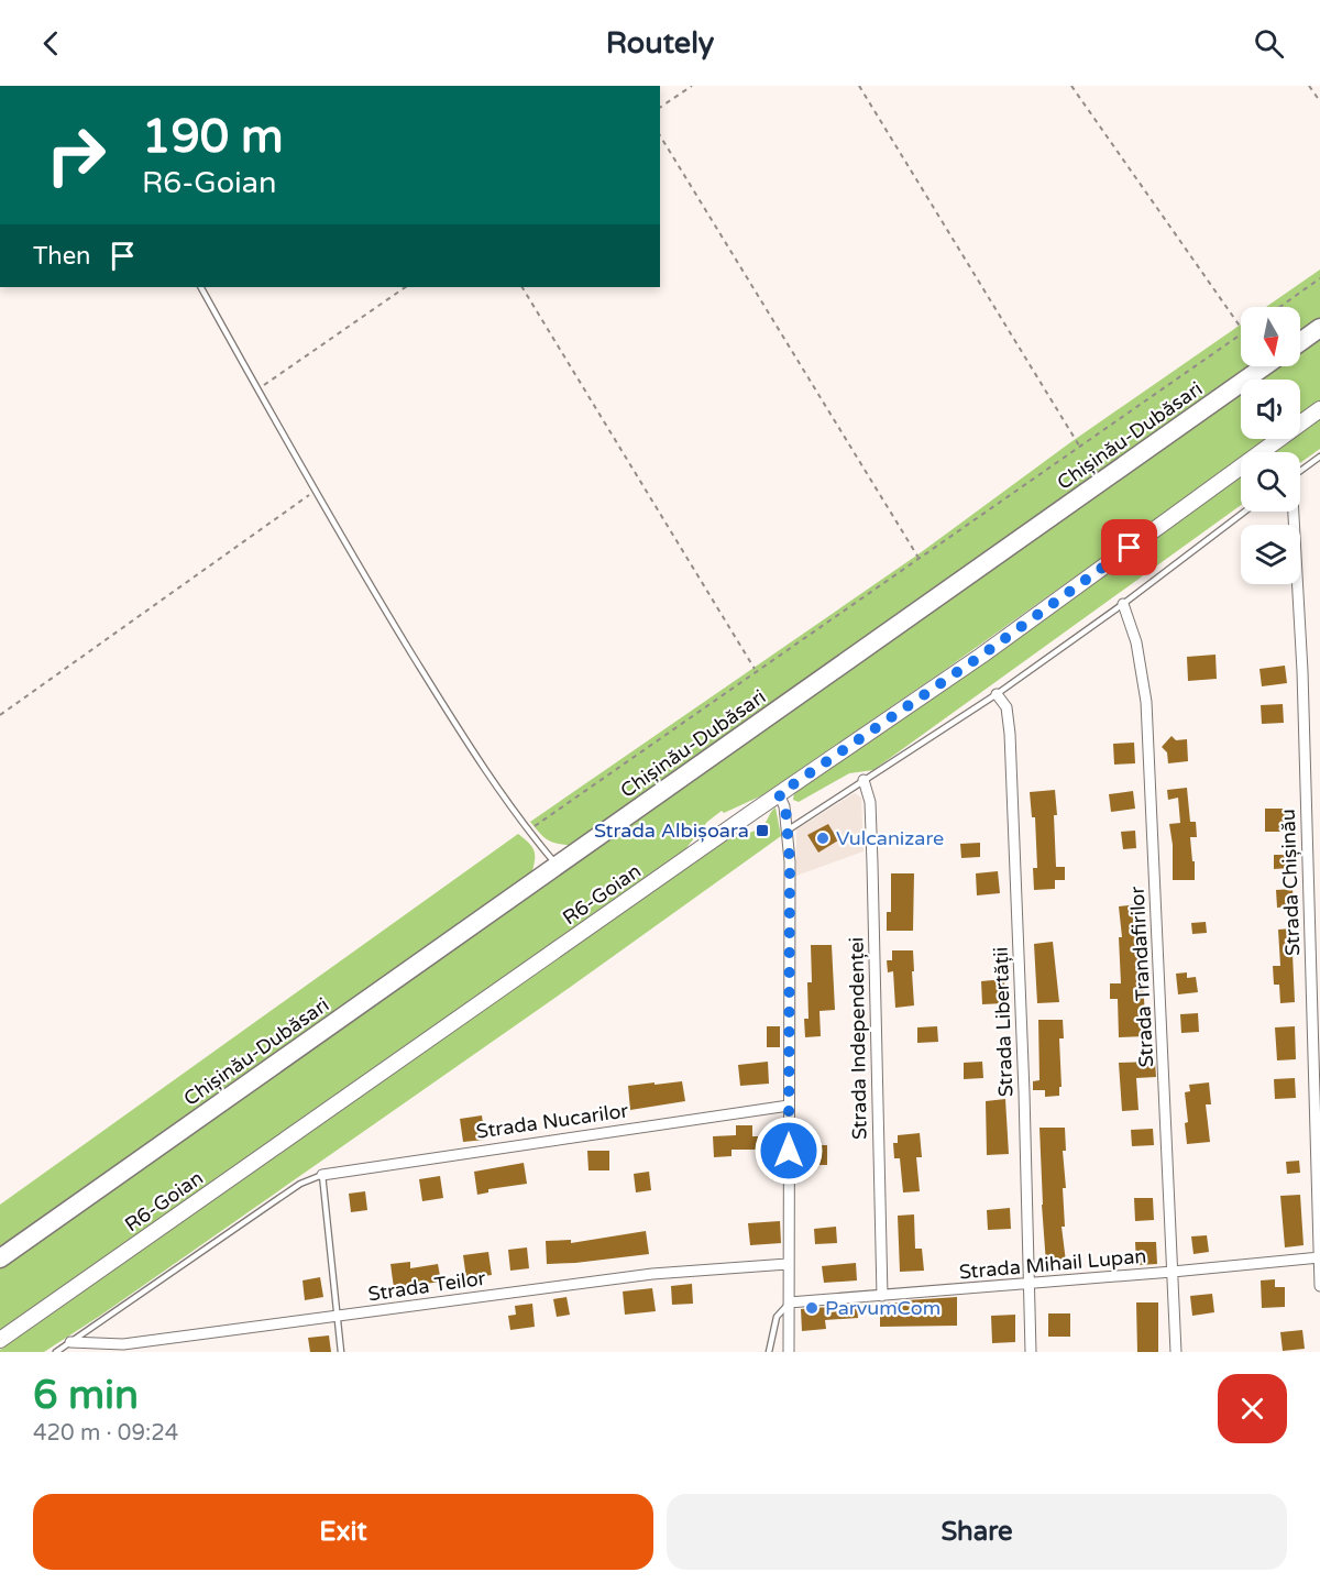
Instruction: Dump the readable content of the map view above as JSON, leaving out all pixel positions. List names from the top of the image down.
{
  "streets": {
    "highway": ["Chișinău-Dubăsari"],
    "main road": ["R6-Goian"],
    "street": [
      "Strada Chișinău",
      "Strada Trandafirilor",
      "Strada Libertății",
      "Strada Independenței",
      "Strada Nucarilor",
      "Strada Mihail Lupan",
      "Strada Teilor"
    ]
  },
  "crossings": [
    ["Strada Chișinău", "Strada Mihail Lupan"],
    ["Strada Trandafirilor", "Strada Mihail Lupan"],
    ["Strada Libertății", "Strada Mihail Lupan"],
    ["Strada Independenței", "Strada Mihail Lupan"]
  ],
  "places": {
    "transit": ["Strada Albișoara"],
    "other": ["Vulcanizare", "ParvumCom"]
  },
  "north": "bottom",
  "page": {
    "header": "Routely",
    "turn": ["190 m", "R6-Goian"],
    "then": "Then",
    "heading": ["6 min", "420 m · 09:24"],
    "buttons": ["Exit", "Share"]
  }
}
